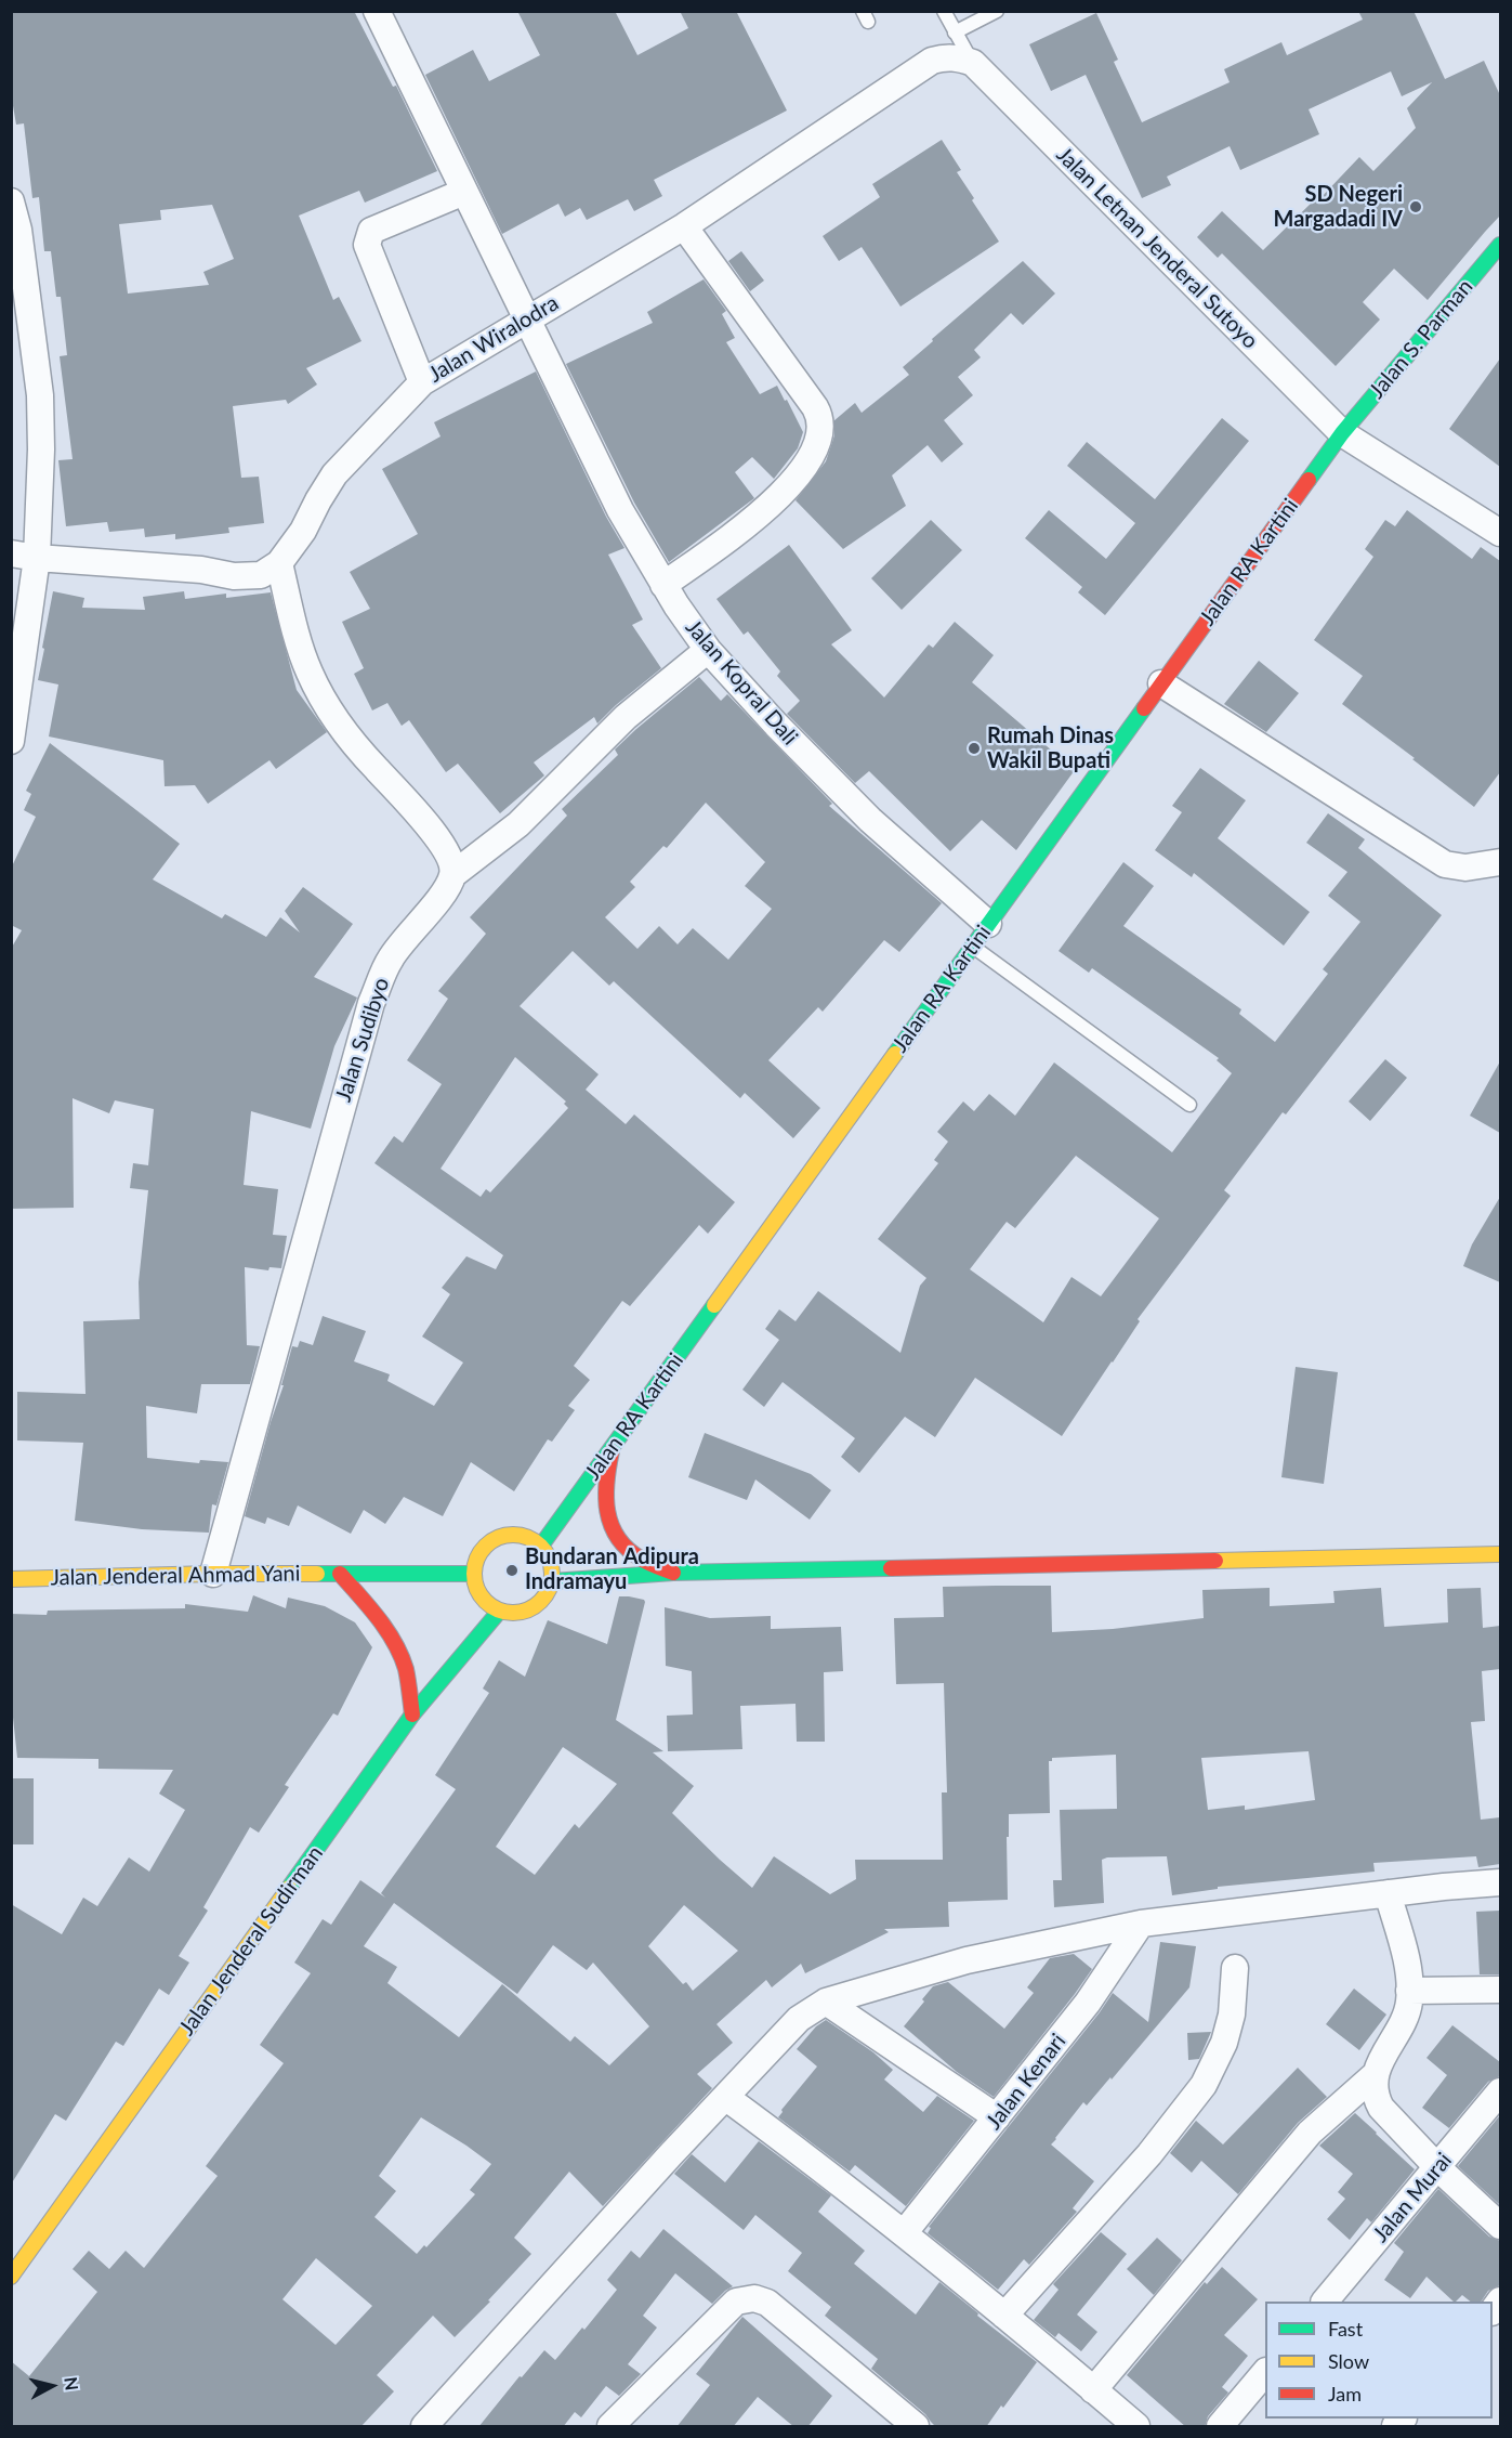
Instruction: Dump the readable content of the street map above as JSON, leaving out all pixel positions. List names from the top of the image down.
{
  "streets": {
    "main road": [
      "Jalan S. Parman",
      "Jalan RA Kartini",
      "Jalan Jenderal Ahmad Yani",
      "Jalan Jenderal Sudirman"
    ],
    "street": [
      "Jalan Letnan Jenderal Sutoyo",
      "Jalan Wiralodra",
      "Jalan Kopral Dali",
      "Jalan Sudibyo",
      "Jalan Kenari",
      "Jalan Murai"
    ]
  },
  "crossings": [
    ["Jalan Letnan Jenderal Sutoyo", "Jalan Wiralodra"],
    ["Jalan Letnan Jenderal Sutoyo", "Jalan S. Parman"],
    ["Jalan Letnan Jenderal Sutoyo", "Jalan RA Kartini"],
    ["Jalan Wiralodra", "Jalan Kopral Dali"],
    ["Jalan S. Parman", "Jalan RA Kartini"],
    ["Jalan RA Kartini", "Jalan Kopral Dali"],
    ["Jalan RA Kartini", "Jalan Jenderal Ahmad Yani"],
    ["Jalan RA Kartini", "Jalan Jenderal Sudirman"],
    ["Jalan Kopral Dali", "Jalan Sudibyo"],
    ["Jalan Sudibyo", "Jalan Jenderal Ahmad Yani"],
    ["Jalan Jenderal Ahmad Yani", "Jalan Jenderal Sudirman"]
  ],
  "places": ["SD Negeri Margadadi IV", "Rumah Dinas Wakil Bupati", "Bundaran Adipura Indramayu"],
  "legend": ["Fast", "Slow", "Jam"],
  "north": "right"
}
